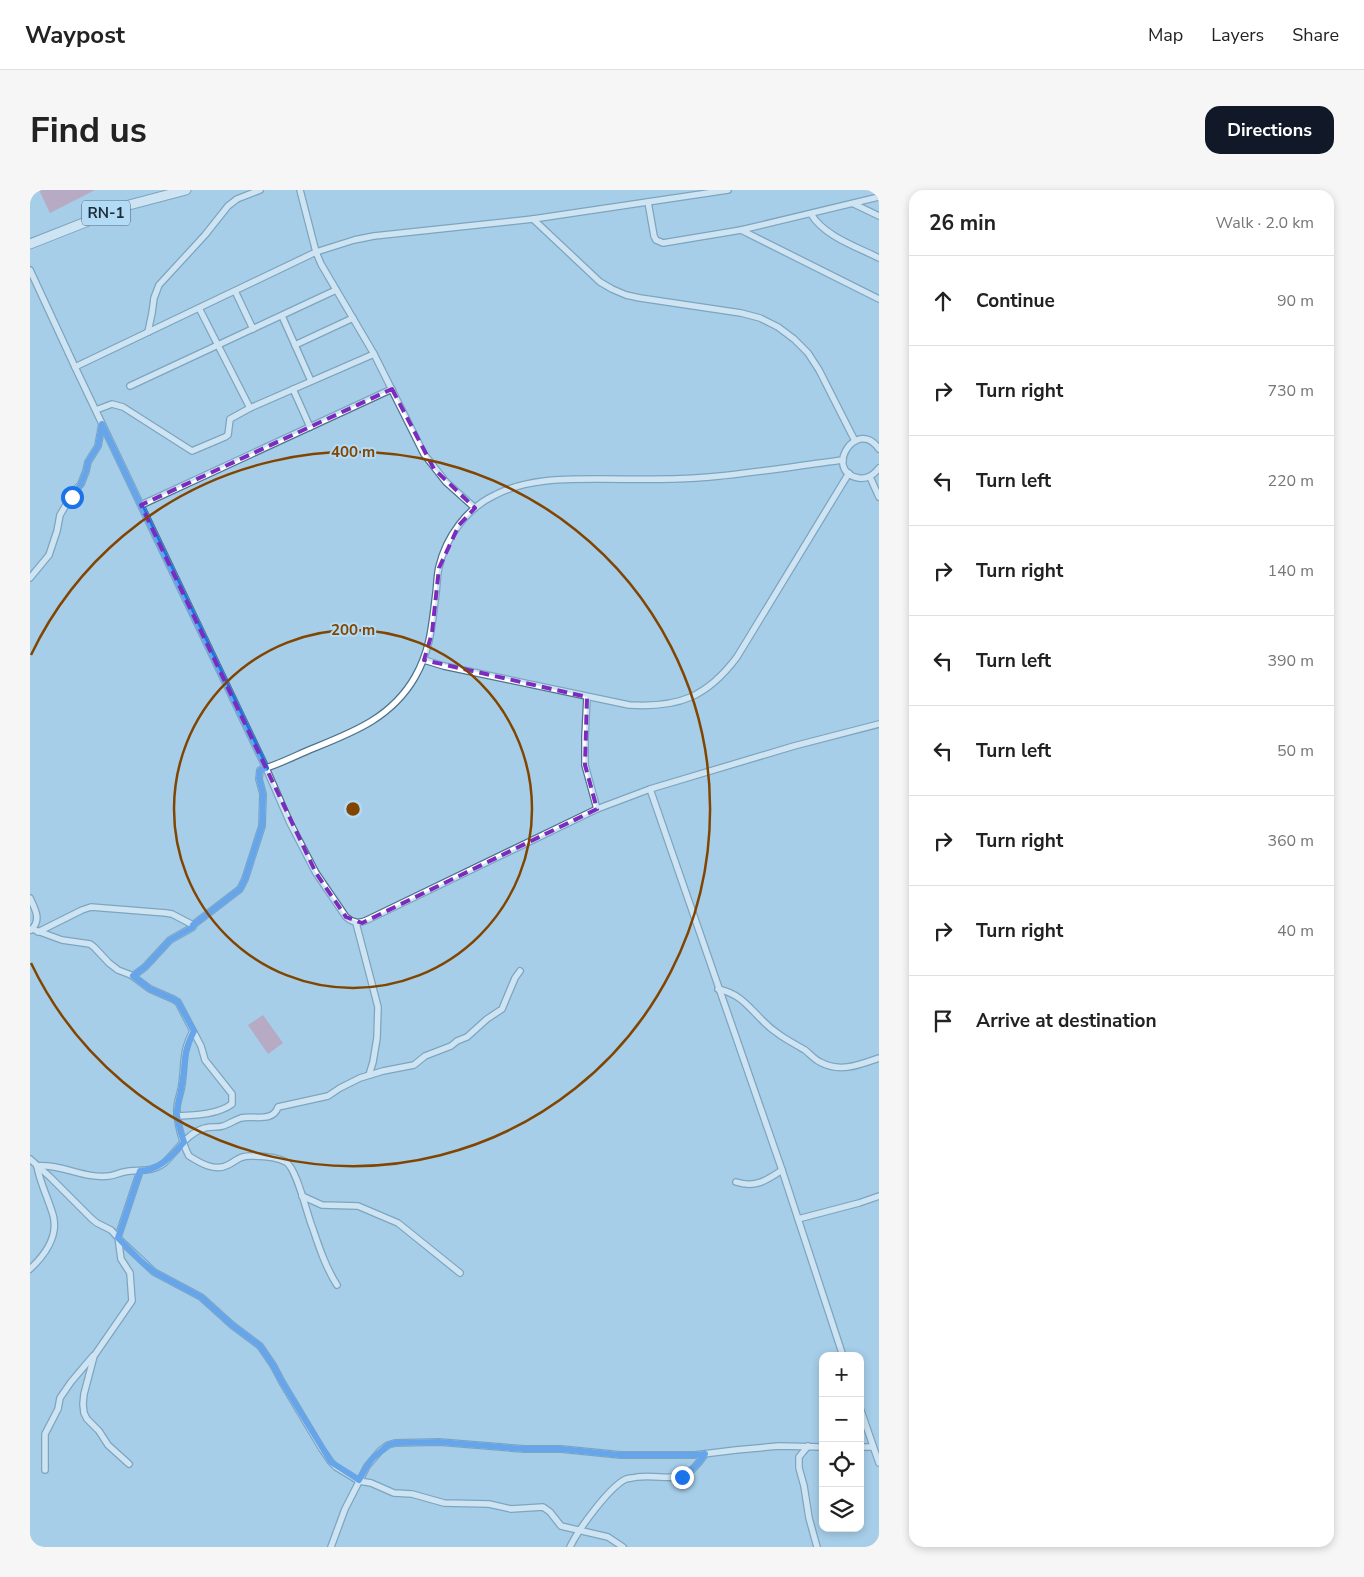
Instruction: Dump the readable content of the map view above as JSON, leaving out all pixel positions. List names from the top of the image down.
{
  "streets": {
    "main road": ["RN-1"]
  },
  "page": {
    "header": "Waypost",
    "nav": ["Map", "Layers", "Share"],
    "buttons": "Directions",
    "title": "Find us",
    "heading": ["26 min", "Walk · 2.0 km"],
    "list": [
      ["Continue", "90 m"],
      ["Turn right", "730 m"],
      ["Turn left", "220 m"],
      ["Turn right", "140 m"],
      ["Turn left", "390 m"],
      ["Turn left", "50 m"],
      ["Turn right", "360 m"],
      ["Turn right", "40 m"],
      "Arrive at destination"
    ],
    "map_buttons": ["+", "−"]
  },
  "rings": ["400 m", "200 m"]
}
